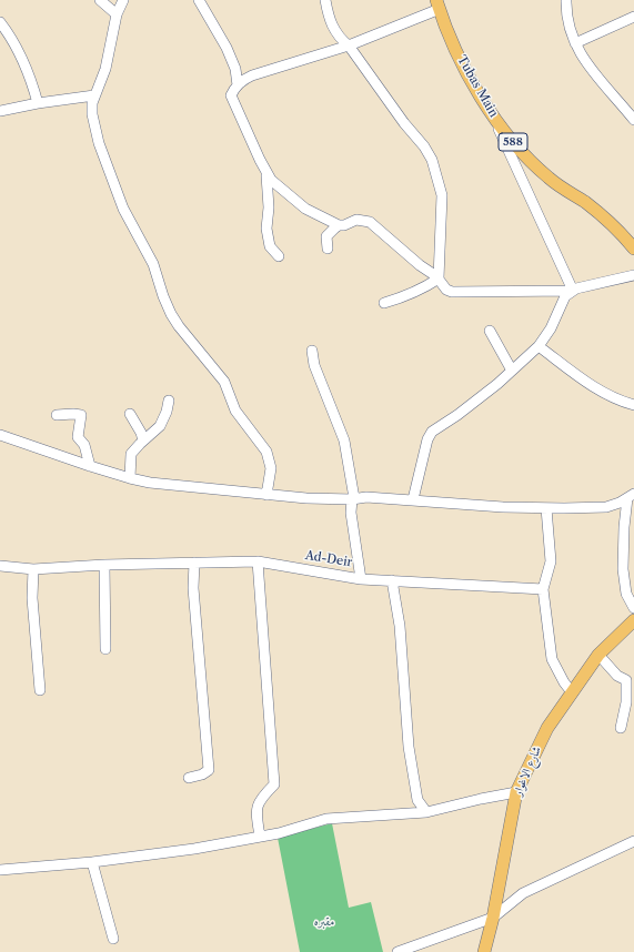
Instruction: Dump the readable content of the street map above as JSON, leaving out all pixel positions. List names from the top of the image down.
{
  "streets": {
    "main road": ["Tubas Main", "588", "شارع الاغوار"],
    "street": ["Ad-Deir"]
  },
  "parks": ["مقبره"]
}
